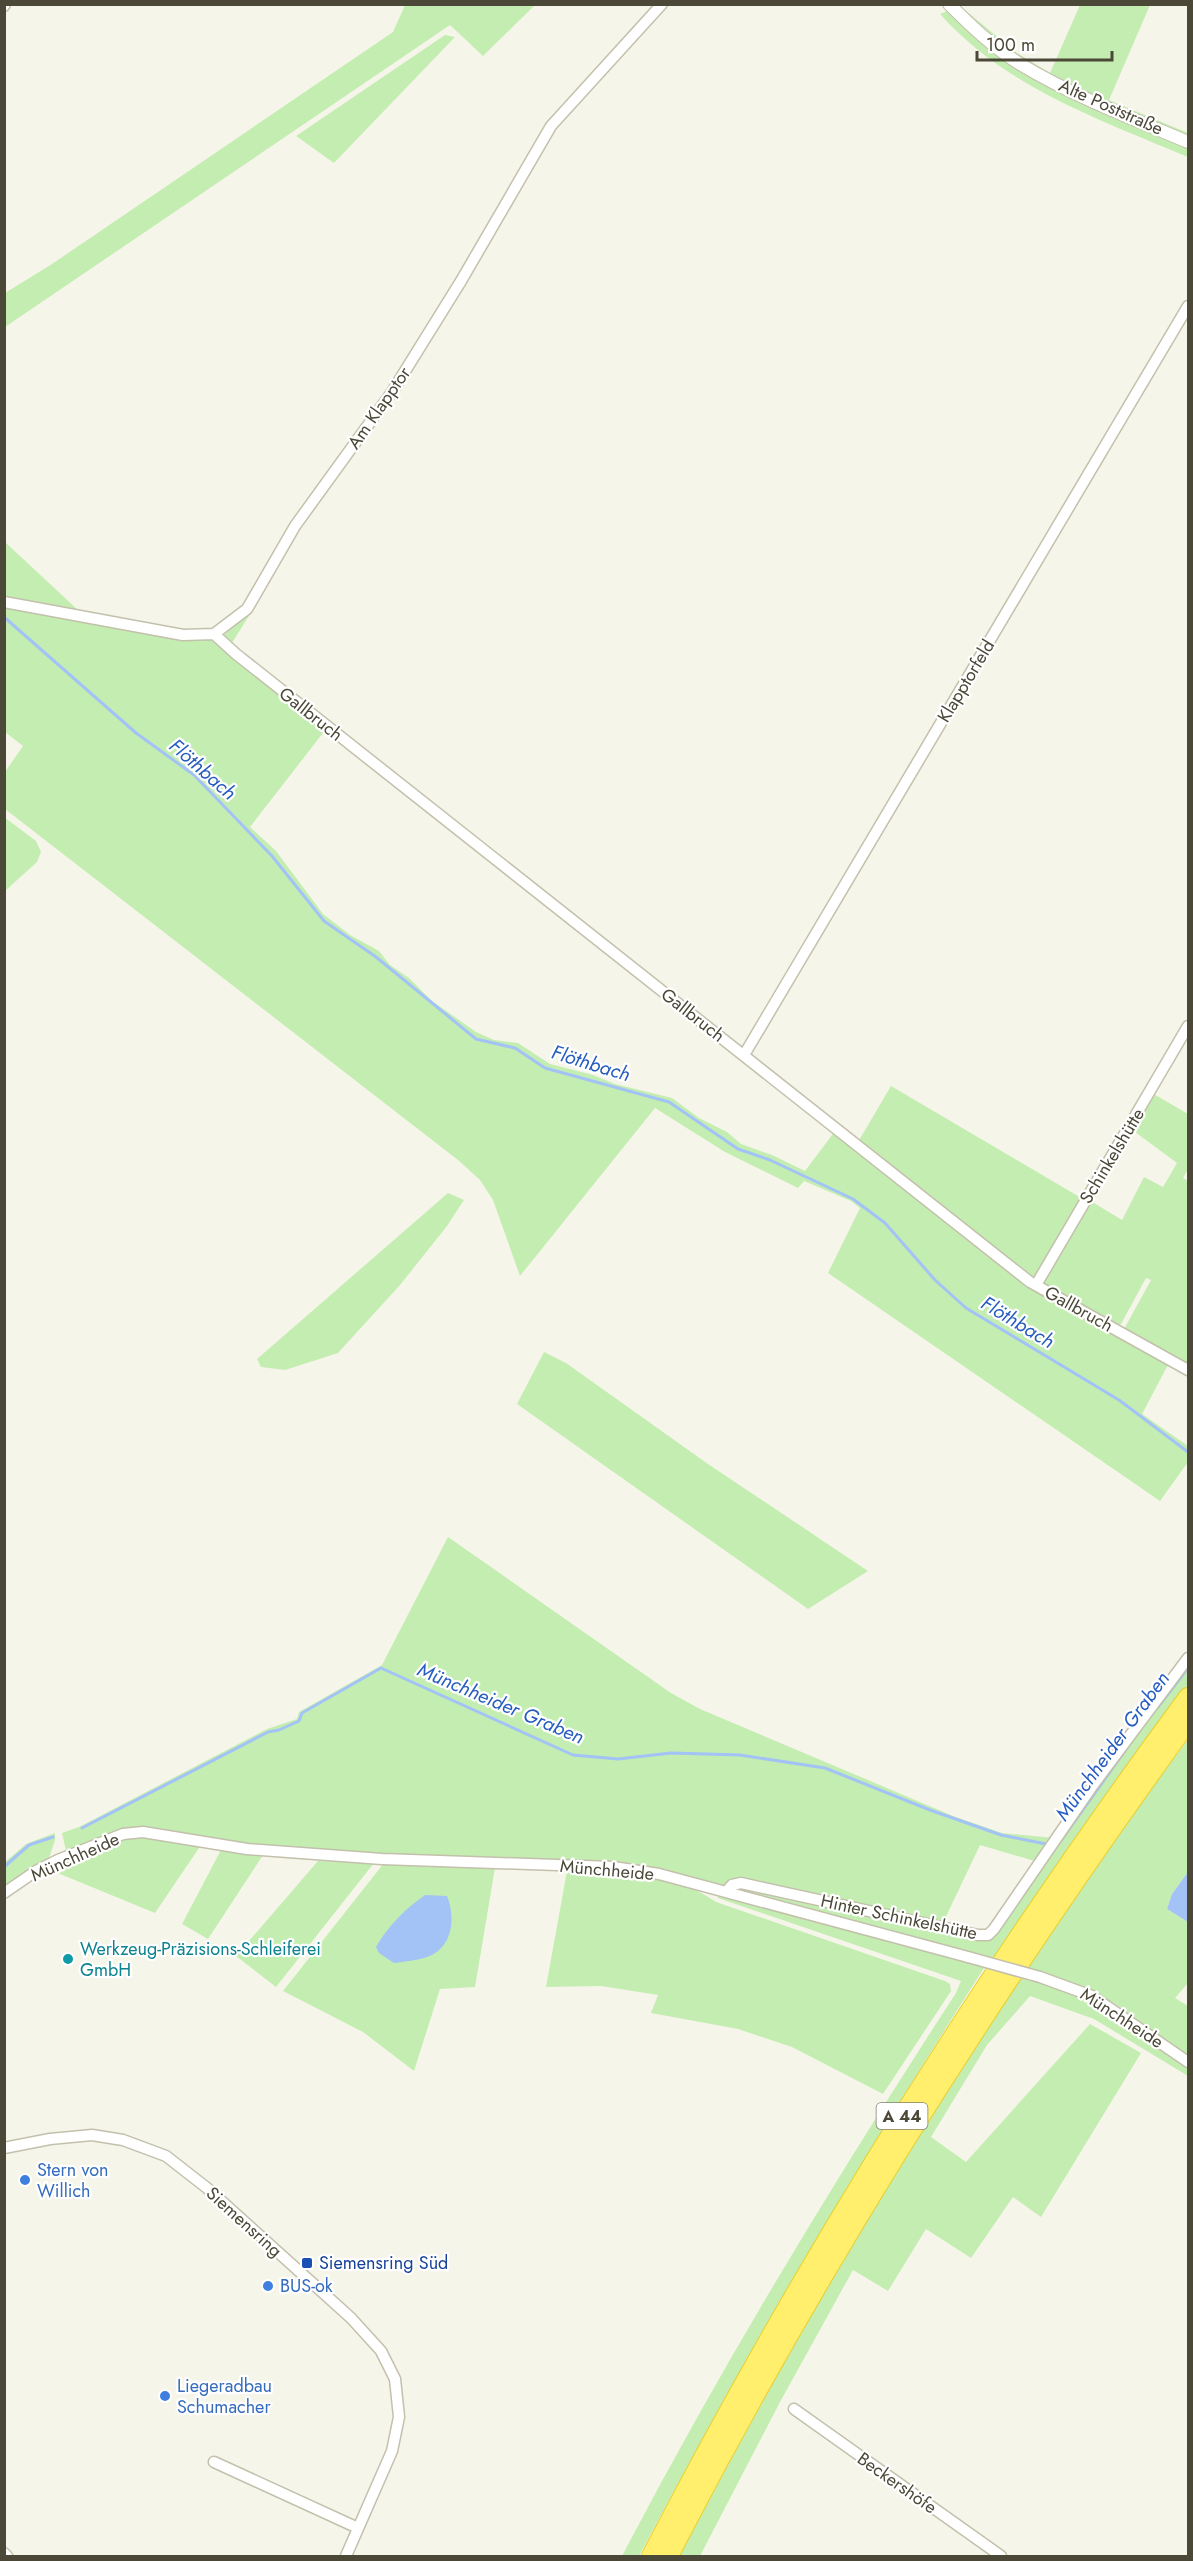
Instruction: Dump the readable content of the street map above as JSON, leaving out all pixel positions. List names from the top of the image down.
{
  "streets": {
    "highway": ["A 44"],
    "street": [
      "Alte Poststraße",
      "Am Klapptor",
      "Klapptorfeld",
      "Gallbruch",
      "Schinkelshütte",
      "Münchheide",
      "Hinter Schinkelshütte",
      "Siemensring",
      "Beckershöfe"
    ]
  },
  "crossings": [
    ["Am Klapptor", "Gallbruch"],
    ["Klapptorfeld", "Gallbruch"],
    ["Gallbruch", "Schinkelshütte"],
    ["Münchheide", "Hinter Schinkelshütte"]
  ],
  "water": ["Flöthbach", "Münchheider Graben"],
  "places": {
    "other": [
      "Werkzeug-Präzisions-Schleiferei GmbH",
      "Stern von Willich",
      "BUS-ok",
      "Liegeradbau Schumacher"
    ],
    "transit": ["Siemensring Süd"]
  },
  "scale_bar": "100 m"
}
